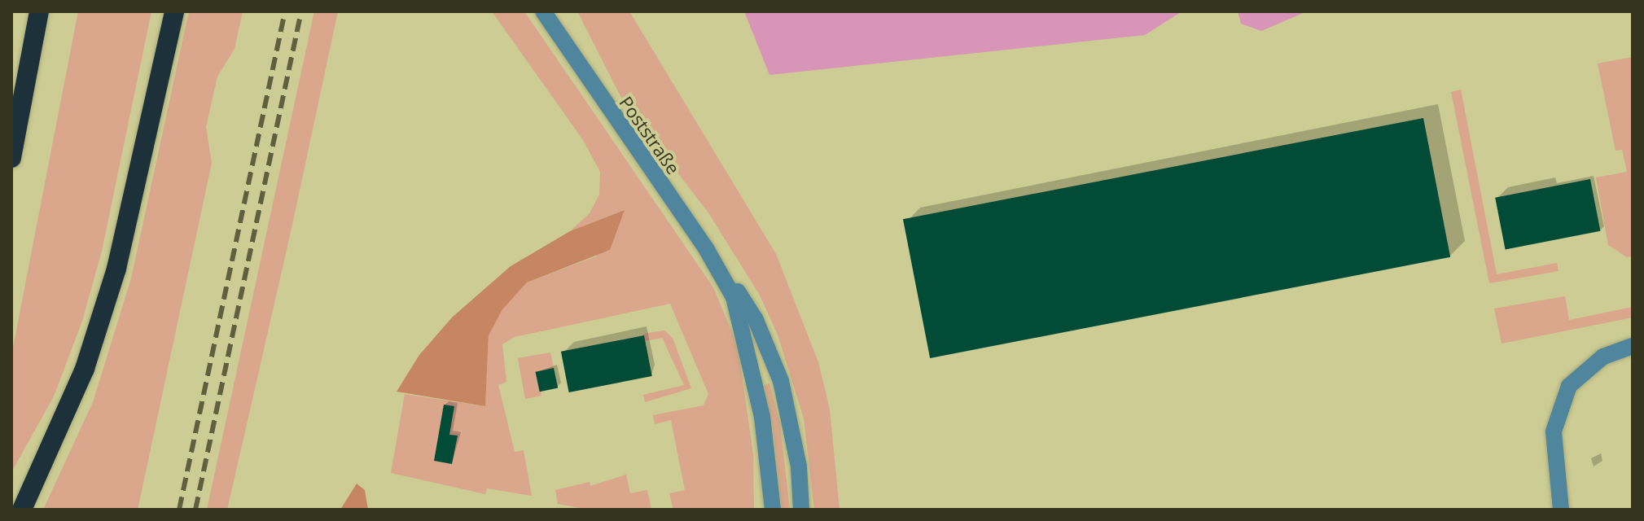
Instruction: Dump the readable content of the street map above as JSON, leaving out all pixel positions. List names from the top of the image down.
{
  "streets": {
    "street": ["Poststraße"]
  }
}
